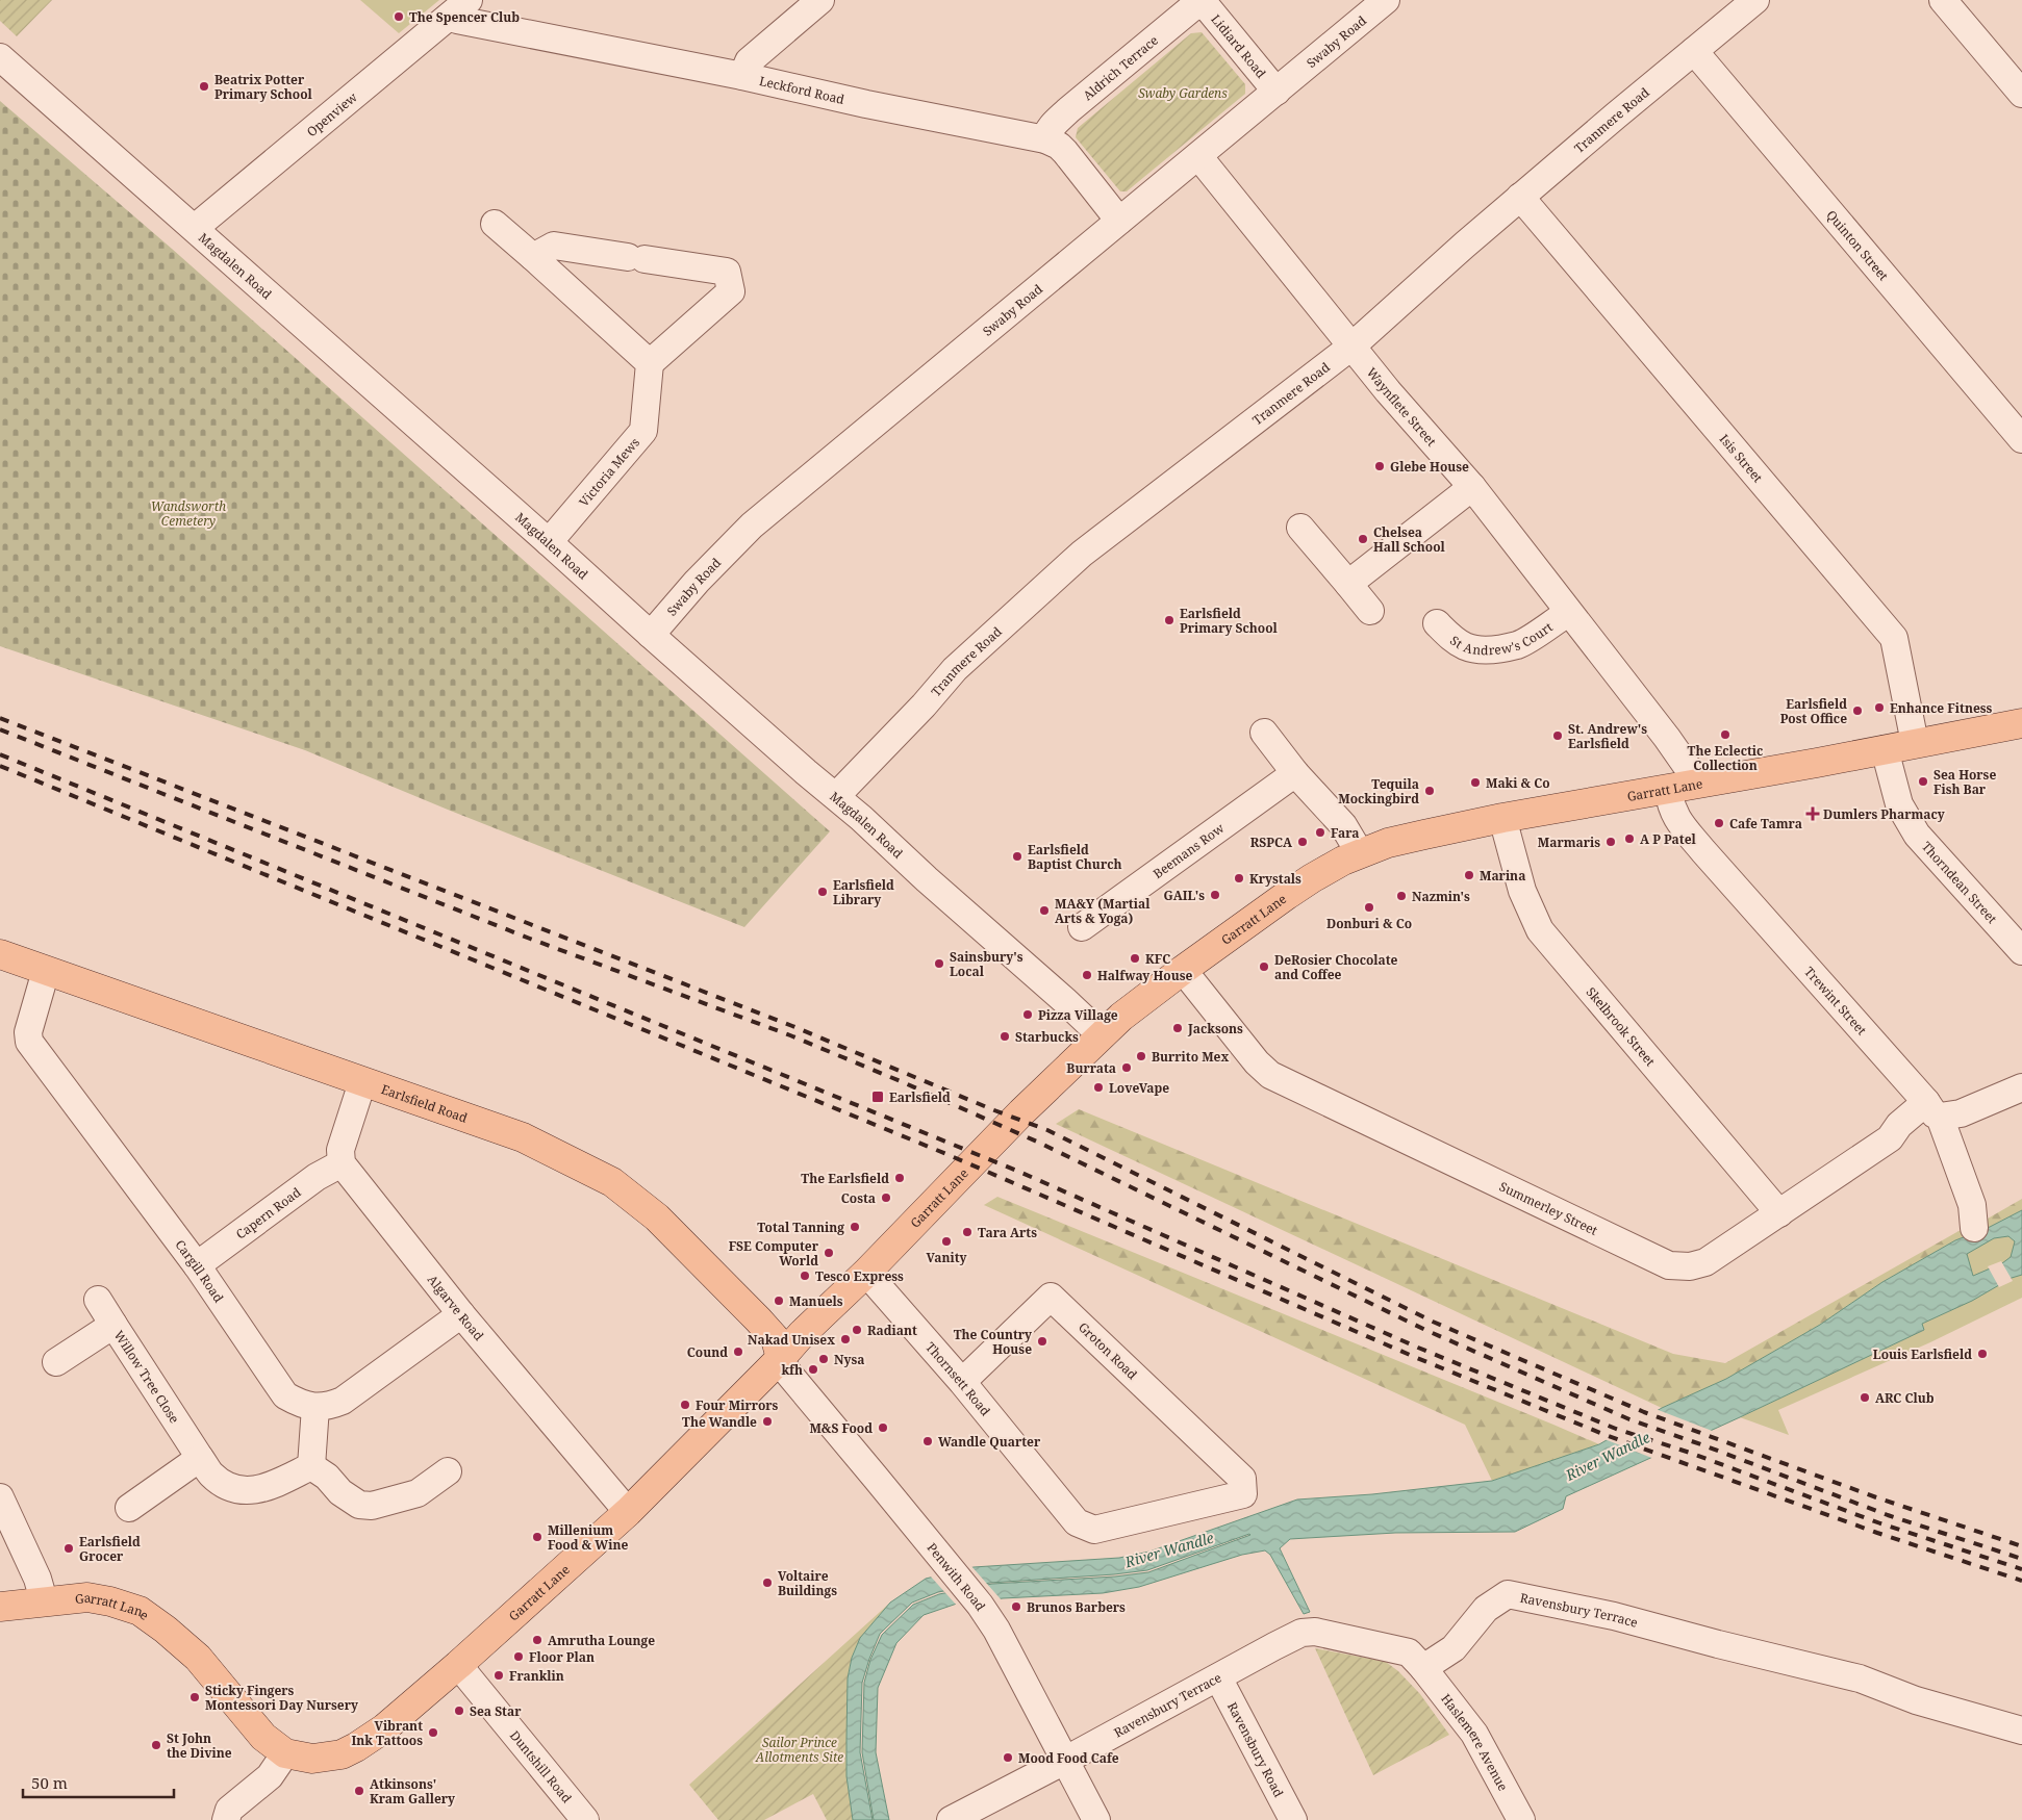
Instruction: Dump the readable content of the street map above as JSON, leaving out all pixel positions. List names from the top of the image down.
{
  "streets": {
    "main road": ["Garratt Lane", "Earlsfield Road"],
    "street": [
      "Swaby Road",
      "Lidiard Road",
      "Aldrich Terrace",
      "Leckford Road",
      "Openview",
      "Tranmere Road",
      "Quinton Street",
      "Magdalen Road",
      "Waynflete Street",
      "Isis Street",
      "Victoria Mews",
      "St Andrew's Court",
      "Beemans Row",
      "Thorndean Street",
      "Trewint Street",
      "Skelbrook Street",
      "Summerley Street",
      "Capern Road",
      "Cargill Road",
      "Algarve Road",
      "Groton Road",
      "Willow Tree Close",
      "Thornsett Road",
      "Penwith Road",
      "Ravensbury Terrace",
      "Haslemere Avenue",
      "Ravensbury Road",
      "Duntshill Road"
    ]
  },
  "crossings": [
    ["Swaby Road", "Lidiard Road"],
    ["Swaby Road", "Leckford Road"],
    ["Swaby Road", "Magdalen Road"],
    ["Swaby Road", "Waynflete Street"],
    ["Lidiard Road", "Aldrich Terrace"],
    ["Aldrich Terrace", "Leckford Road"],
    ["Leckford Road", "Openview"],
    ["Openview", "Magdalen Road"],
    ["Tranmere Road", "Quinton Street"],
    ["Tranmere Road", "Magdalen Road"],
    ["Tranmere Road", "Waynflete Street"],
    ["Tranmere Road", "Isis Street"],
    ["Magdalen Road", "Victoria Mews"],
    ["Magdalen Road", "Garratt Lane"],
    ["Waynflete Street", "St Andrew's Court"],
    ["Waynflete Street", "Garratt Lane"],
    ["Waynflete Street", "Trewint Street"],
    ["Isis Street", "Garratt Lane"],
    ["Garratt Lane", "Thorndean Street"],
    ["Garratt Lane", "Trewint Street"],
    ["Garratt Lane", "Skelbrook Street"],
    ["Garratt Lane", "Earlsfield Road"],
    ["Garratt Lane", "Summerley Street"],
    ["Garratt Lane", "Algarve Road"],
    ["Garratt Lane", "Thornsett Road"],
    ["Garratt Lane", "Penwith Road"],
    ["Garratt Lane", "Duntshill Road"],
    ["Trewint Street", "Summerley Street"],
    ["Skelbrook Street", "Summerley Street"],
    ["Earlsfield Road", "Cargill Road"],
    ["Earlsfield Road", "Penwith Road"],
    ["Capern Road", "Cargill Road"],
    ["Capern Road", "Algarve Road"],
    ["Groton Road", "Thornsett Road"],
    ["Penwith Road", "Ravensbury Terrace"],
    ["Ravensbury Terrace", "Haslemere Avenue"],
    ["Ravensbury Terrace", "Ravensbury Road"]
  ],
  "water": ["River Wandle"],
  "parks": ["Swaby Gardens", "Wandsworth Cemetery", "Sailor Prince Allotments Site"],
  "places": {
    "other": [
      "The Spencer Club",
      "Beatrix Potter Primary School",
      "Glebe House",
      "Chelsea Hall School",
      "Earlsfield Primary School",
      "Enhance Fitness",
      "Earlsfield Post Office",
      "The Eclectic Collection",
      "St. Andrew's Earlsfield",
      "Sea Horse Fish Bar",
      "Maki & Co",
      "Tequila Mockingbird",
      "Cafe Tamra",
      "Fara",
      "A P Patel",
      "RSPCA",
      "Marmaris",
      "Earlsfield Baptist Church",
      "Marina",
      "Krystals",
      "Earlsfield Library",
      "GAIL's",
      "Nazmin's",
      "Donburi & Co",
      "MA&Y (Martial Arts & Yoga)",
      "KFC",
      "Sainsbury's Local",
      "DeRosier Chocolate and Coffee",
      "Halfway House",
      "Pizza Village",
      "Jacksons",
      "Starbucks",
      "Burrito Mex",
      "Burrata",
      "LoveVape",
      "The Earlsfield",
      "Costa",
      "Total Tanning",
      "Tara Arts",
      "Vanity",
      "FSE Computer World",
      "Tesco Express",
      "Manuels",
      "Radiant",
      "Nakad Unisex",
      "The Country House",
      "Cound",
      "Louis Earlsfield",
      "Nysa",
      "kfh",
      "ARC Club",
      "Four Mirrors",
      "The Wandle",
      "M&S Food",
      "Wandle Quarter",
      "Millenium Food & Wine",
      "Earlsfield Grocer",
      "Voltaire Buildings",
      "Brunos Barbers",
      "Amrutha Lounge",
      "Floor Plan",
      "Franklin",
      "Sticky Fingers Montessori Day Nursery",
      "Sea Star",
      "Vibrant Ink Tattoos",
      "St John the Divine",
      "Mood Food Cafe",
      "Atkinsons' Kram Gallery"
    ],
    "health": ["Dumlers Pharmacy"],
    "transit": ["Earlsfield"]
  },
  "scale_bar": "50 m"
}
